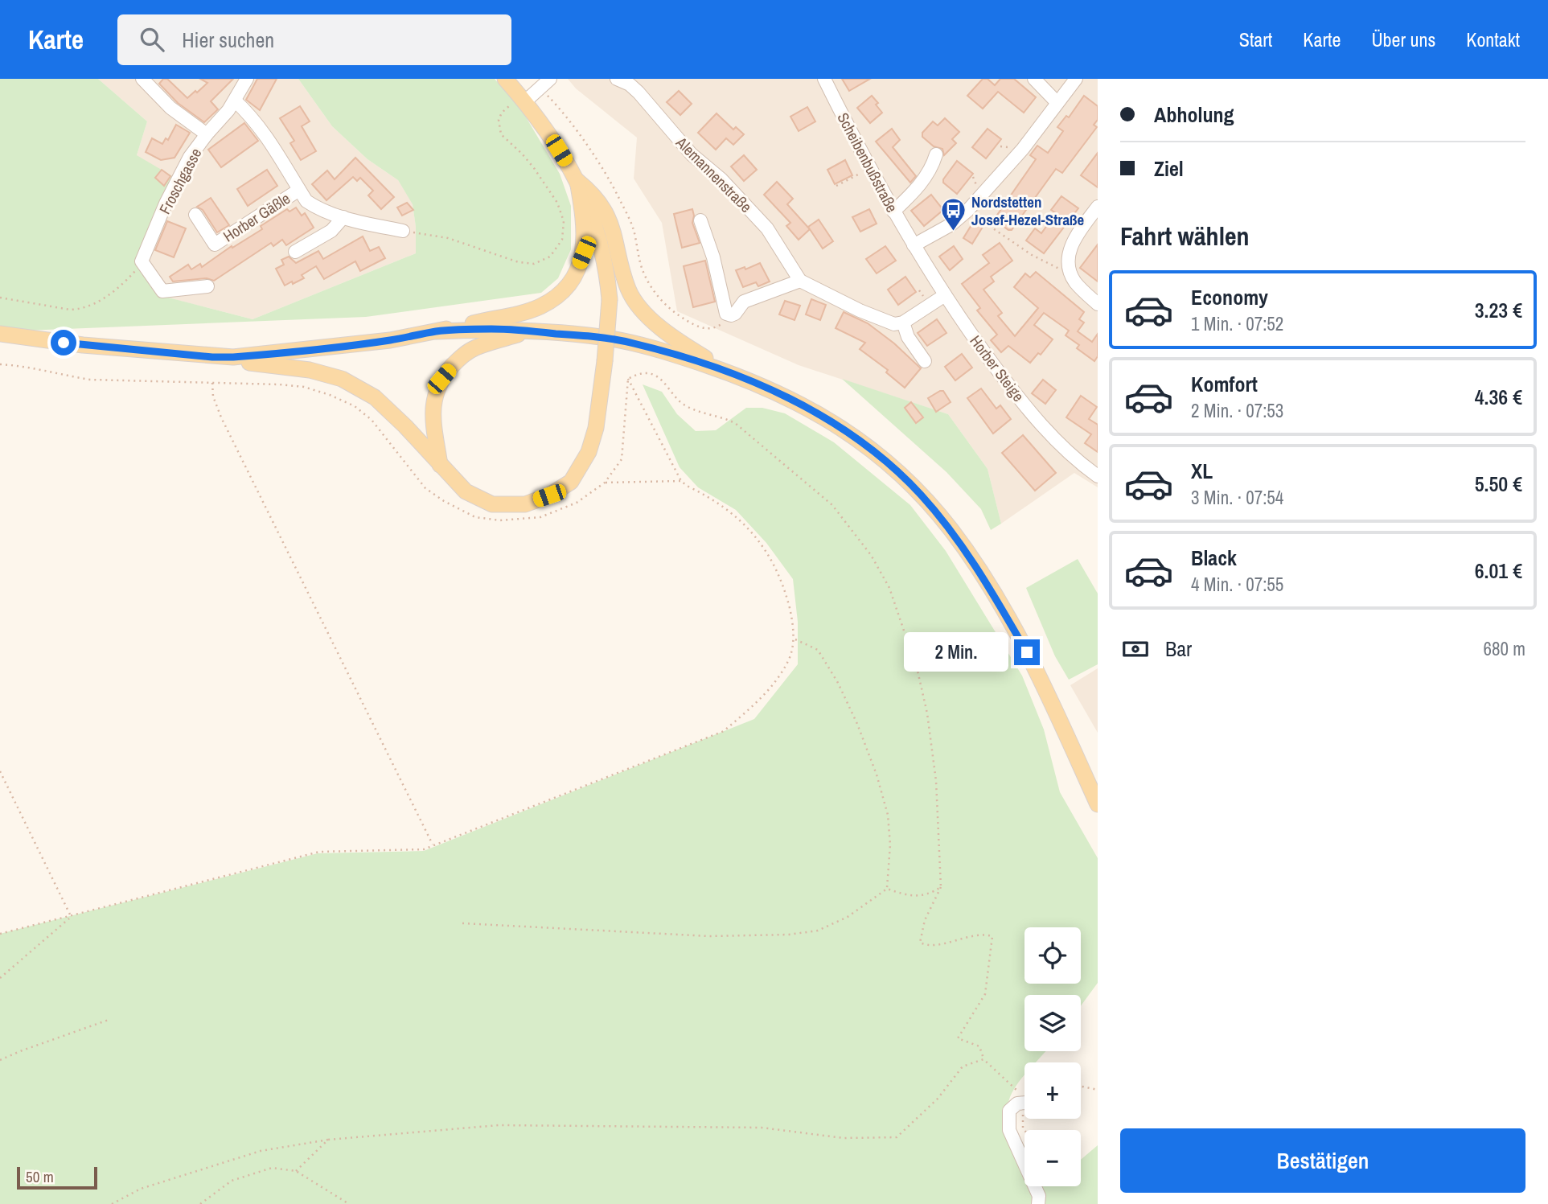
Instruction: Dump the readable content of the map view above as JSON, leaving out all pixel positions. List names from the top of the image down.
{
  "streets": {
    "street": [
      "Scheibenbußstraße",
      "Alemannenstraße",
      "Froschgasse",
      "Horber Gäßle",
      "Horber Steige"
    ]
  },
  "crossings": [
    ["Scheibenbußstraße", "Horber Steige"],
    ["Froschgasse", "Horber Gäßle"]
  ],
  "places": {
    "bus stop": ["Nordstetten Josef-Hezel-Straße"]
  },
  "scale_bar": "50 m",
  "page": {
    "header": "Karte",
    "search": "Hier suchen",
    "nav": [
      "Start",
      "Karte",
      "Über uns",
      "Kontakt"
    ],
    "banner": ["Abholung", "Ziel"],
    "heading": "Fahrt wählen",
    "list": [
      {
        "name": "Economy",
        "note": "1 Min. · 07:52",
        "value": "3.23 €"
      },
      {
        "name": "Komfort",
        "note": "2 Min. · 07:53",
        "value": "4.36 €"
      },
      {
        "name": "XL",
        "note": "3 Min. · 07:54",
        "value": "5.50 €"
      },
      {
        "name": "Black",
        "note": "4 Min. · 07:55",
        "value": "6.01 €"
      }
    ],
    "pay": ["Bar", "680 m"],
    "bubble": "2 Min.",
    "map_buttons": ["+", "−"],
    "buttons": "Bestätigen",
    "scale": "50 m"
  }
}
